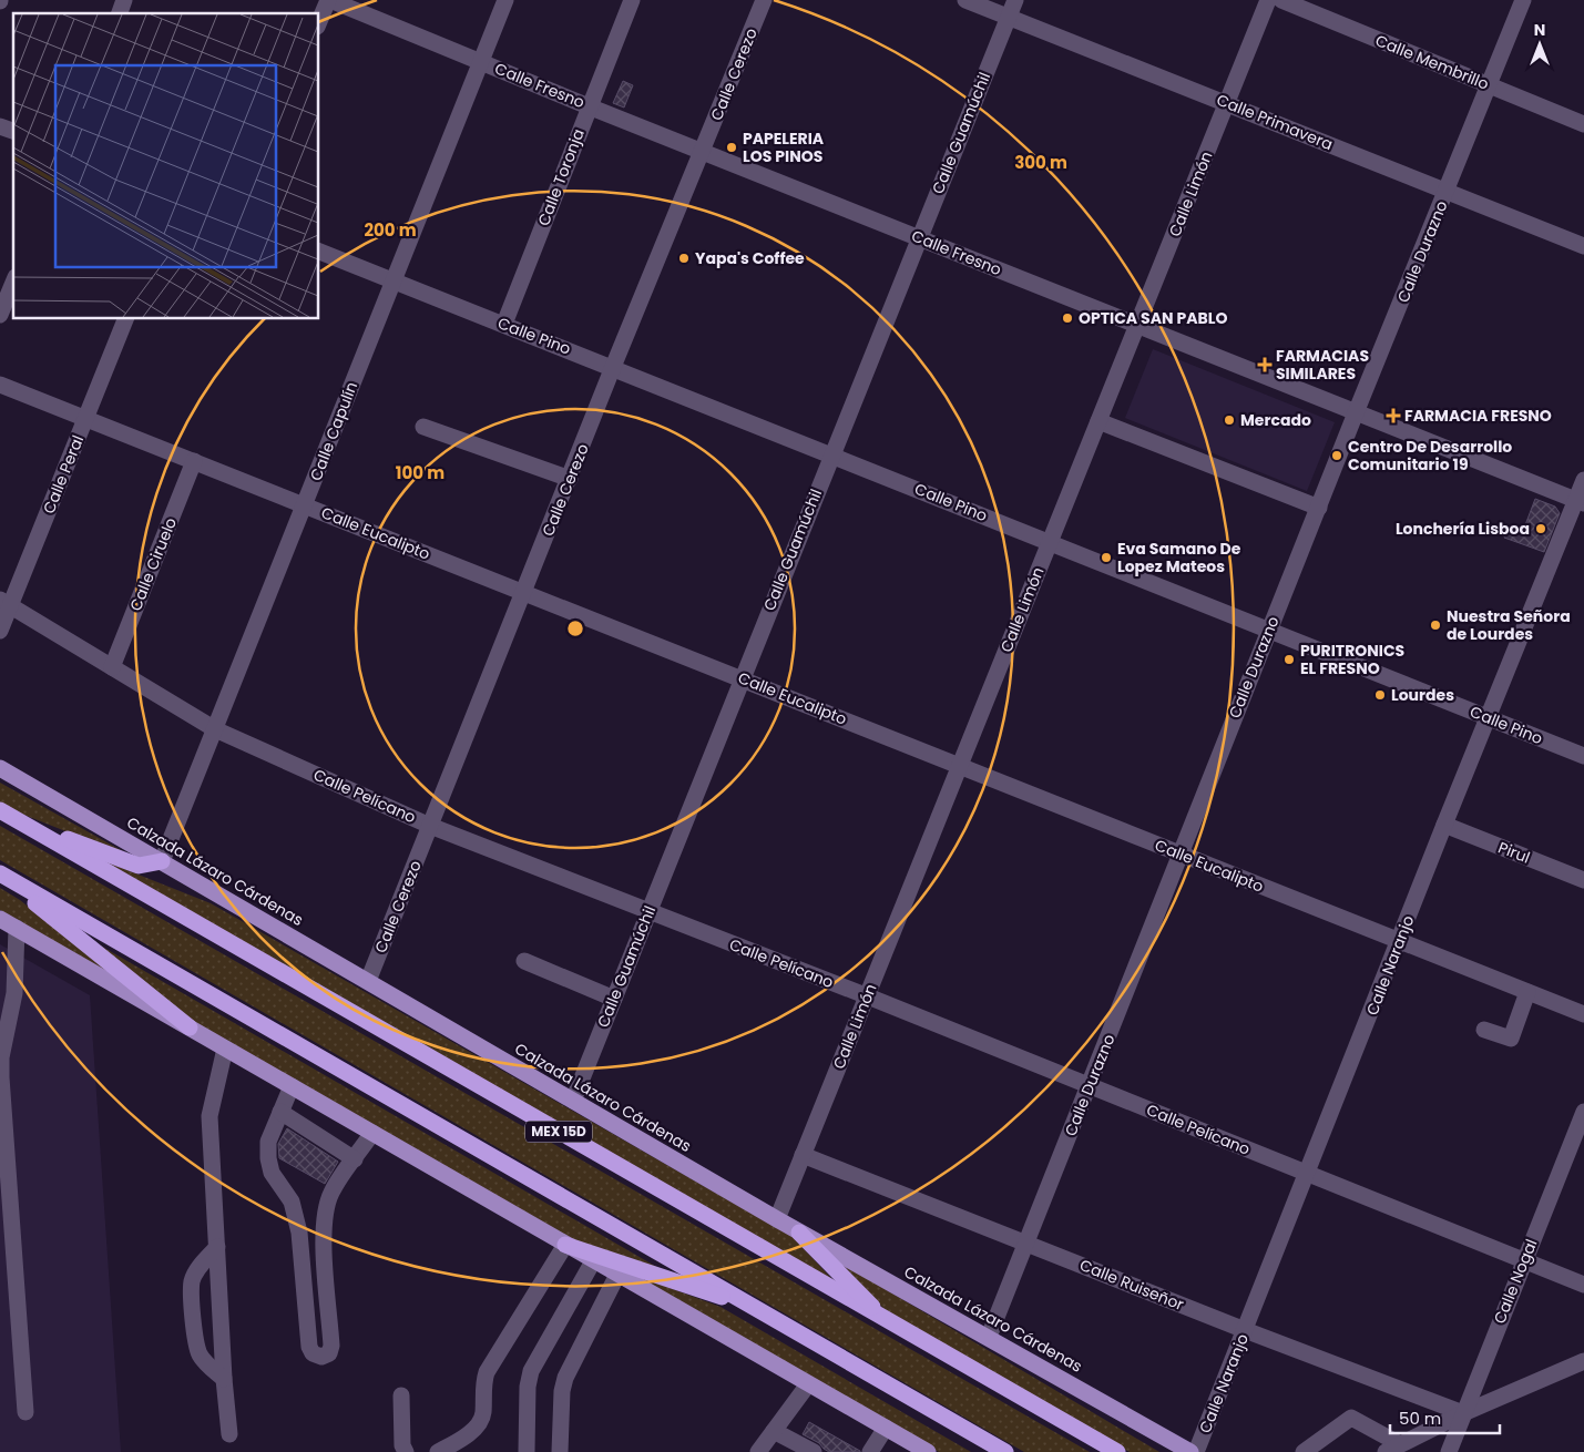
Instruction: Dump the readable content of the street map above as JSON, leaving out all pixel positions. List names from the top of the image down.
{
  "streets": {
    "highway": ["MEX 15D"],
    "main road": ["Calzada Lázaro Cárdenas"],
    "street": [
      "Calle Membrillo",
      "Calle Cerezo",
      "Calle Fresno",
      "Calle Primavera",
      "Calle Guamúchil",
      "Calle Toronja",
      "Calle Limón",
      "Calle Durazno",
      "Calle Pino",
      "Calle Capulín",
      "Calle Peral",
      "Calle Eucalipto",
      "Calle Ciruelo",
      "Calle Pelícano",
      "Pirul",
      "Calle Naranjo",
      "Calle Nogal",
      "Calle Ruiseñor"
    ]
  },
  "crossings": [
    ["Calle Membrillo", "Calle Durazno"],
    ["Calle Cerezo", "Calle Fresno"],
    ["Calle Cerezo", "Calle Pino"],
    ["Calle Cerezo", "Calle Eucalipto"],
    ["Calle Cerezo", "Calle Pelícano"],
    ["Calle Cerezo", "Calzada Lázaro Cárdenas"],
    ["Calle Fresno", "Calle Guamúchil"],
    ["Calle Fresno", "Calle Toronja"],
    ["Calle Fresno", "Calle Limón"],
    ["Calle Fresno", "Calle Durazno"],
    ["Calle Fresno", "Calle Capulín"],
    ["Calle Fresno", "Calle Naranjo"],
    ["Calle Primavera", "Calle Guamúchil"],
    ["Calle Primavera", "Calle Limón"],
    ["Calle Primavera", "Calle Durazno"],
    ["Calle Guamúchil", "Calle Pino"],
    ["Calle Guamúchil", "Calle Eucalipto"],
    ["Calle Guamúchil", "Calle Pelícano"],
    ["Calle Guamúchil", "Calzada Lázaro Cárdenas"],
    ["Calle Toronja", "Calle Pino"],
    ["Calle Limón", "Calle Pino"],
    ["Calle Limón", "Calle Eucalipto"],
    ["Calle Limón", "Calle Pelícano"],
    ["Calle Limón", "Calzada Lázaro Cárdenas"],
    ["Calle Limón", "Calle Ruiseñor"],
    ["Calle Durazno", "Calle Pino"],
    ["Calle Durazno", "Calle Eucalipto"],
    ["Calle Durazno", "Calle Pelícano"],
    ["Calle Durazno", "Calzada Lázaro Cárdenas"],
    ["Calle Durazno", "Calle Ruiseñor"],
    ["Calle Pino", "Calle Capulín"],
    ["Calle Pino", "Calle Naranjo"],
    ["Calle Capulín", "Calle Eucalipto"],
    ["Calle Capulín", "Calle Pelícano"],
    ["Calle Capulín", "Calzada Lázaro Cárdenas"],
    ["Calle Peral", "Calle Eucalipto"],
    ["Calle Peral", "Calle Pelícano"],
    ["Calle Eucalipto", "Calle Ciruelo"],
    ["Calle Eucalipto", "Calle Naranjo"],
    ["Calle Ciruelo", "Calle Pelícano"],
    ["Calle Pelícano", "Calle Naranjo"],
    ["Calle Pelícano", "Calle Nogal"],
    ["Pirul", "Calle Naranjo"],
    ["Calle Naranjo", "Calle Ruiseñor"],
    ["Calle Nogal", "Calle Ruiseñor"]
  ],
  "places": {
    "other": [
      "PAPELERIA LOS PINOS",
      "Yapa's Coffee",
      "OPTICA SAN PABLO",
      "Mercado",
      "Centro De Desarrollo Comunitario 19",
      "Lonchería Lisboa",
      "Eva Samano De Lopez Mateos",
      "Nuestra Señora de Lourdes",
      "PURITRONICS EL FRESNO",
      "Lourdes"
    ],
    "health": ["FARMACIAS SIMILARES", "FARMACIA FRESNO"]
  },
  "scale_bar": "50 m",
  "north": "top",
  "rings": ["300 m", "200 m", "100 m"]
}
